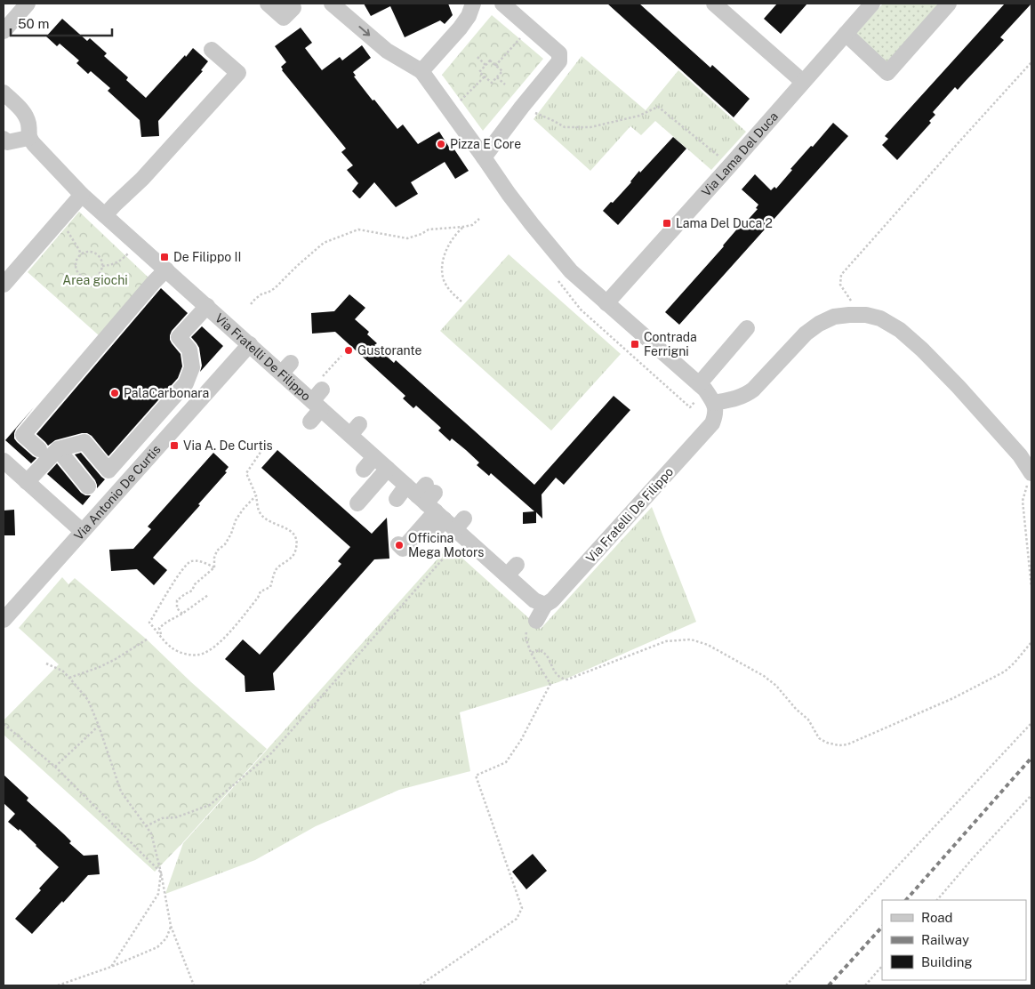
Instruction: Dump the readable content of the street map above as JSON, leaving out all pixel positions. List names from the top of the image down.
{
  "streets": {
    "street": ["Via Lama Del Duca", "Via Fratelli De Filippo", "Via Antonio De Curtis"]
  },
  "crossings": [
    ["Via Fratelli De Filippo", "Via Antonio De Curtis"]
  ],
  "parks": ["Area giochi"],
  "places": {
    "other": [
      "Pizza E Core",
      "Gustorante",
      "PalaCarbonara",
      "Officina Mega Motors"
    ],
    "transit": [
      "Lama Del Duca 2",
      "De Filippo II",
      "Contrada Ferrigni",
      "Via A. De Curtis"
    ]
  },
  "legend": ["Road", "Railway", "Building"],
  "scale_bar": "50 m"
}
